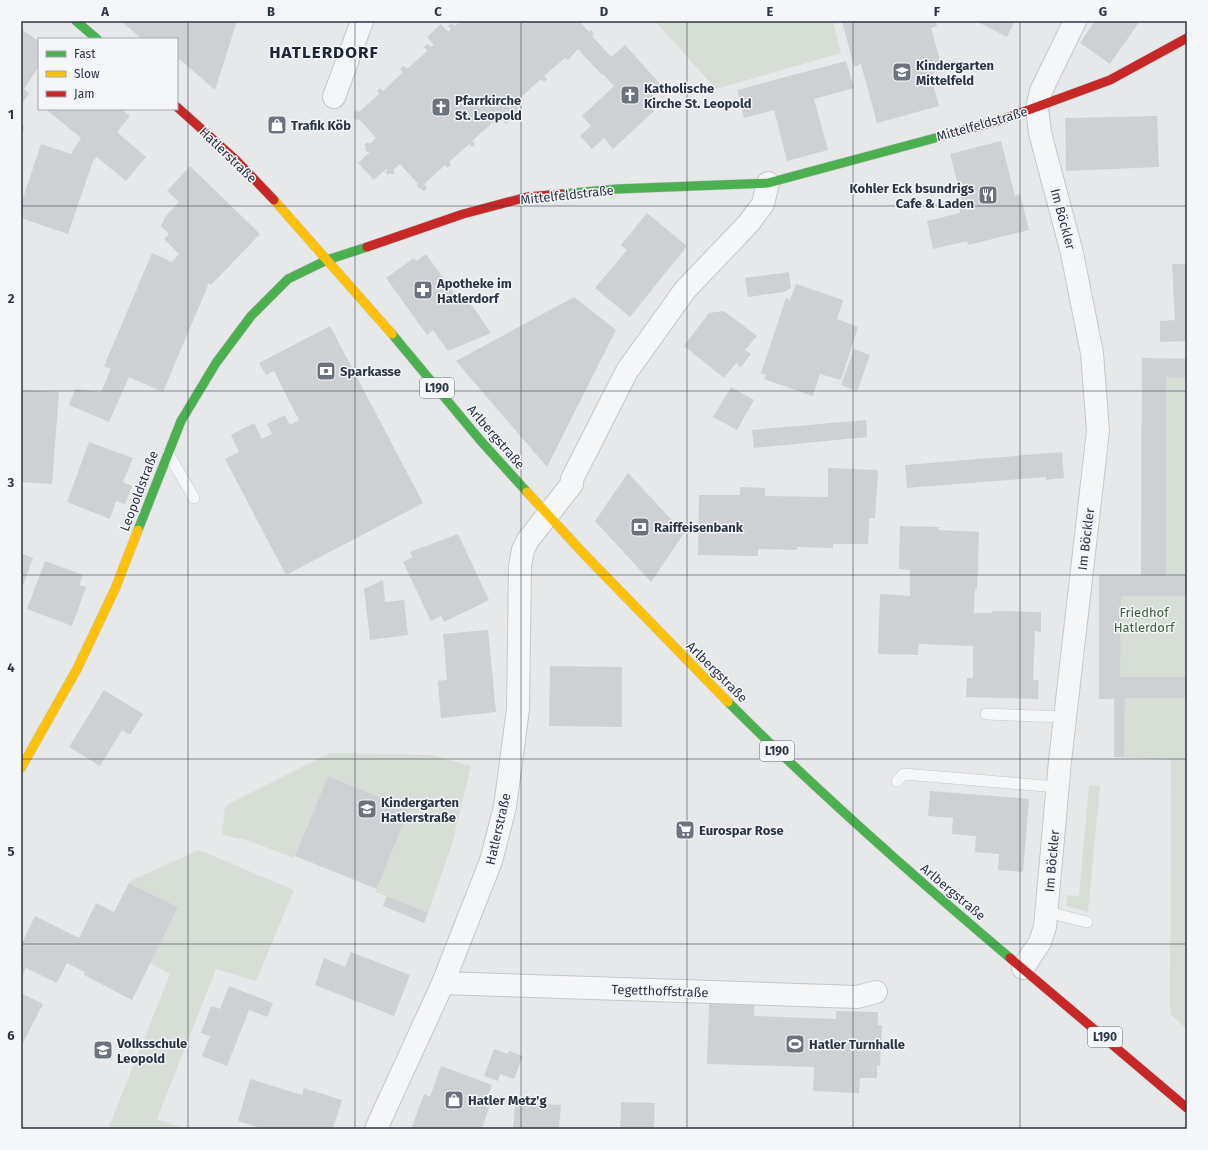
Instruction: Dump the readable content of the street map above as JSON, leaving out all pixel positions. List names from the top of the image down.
{
  "streets": {
    "street": [
      "Mittelfeldstraße",
      "Hatlerstraße",
      "Im Böckler",
      "L190",
      "Arlbergstraße",
      "Leopoldstraße",
      "Tegetthoffstraße"
    ]
  },
  "crossings": [
    ["Mittelfeldstraße", "Im Böckler"],
    ["Mittelfeldstraße", "Arlbergstraße"],
    ["Mittelfeldstraße", "Leopoldstraße"],
    ["Hatlerstraße", "Arlbergstraße"],
    ["Hatlerstraße", "Tegetthoffstraße"],
    ["Im Böckler", "Arlbergstraße"],
    ["Arlbergstraße", "Leopoldstraße"]
  ],
  "districts": ["HATLERDORF"],
  "parks": ["Friedhof Hatlerdorf"],
  "places": {
    "school or university": ["Kindergarten Mittelfeld", "Kindergarten Hatlerstraße", "Volksschule Leopold"],
    "church": ["Katholische Kirche St. Leopold", "Pfarrkirche St. Leopold"],
    "shop": ["Trafik Köb", "Hatler Metz'g"],
    "restaurant": ["Kohler Eck bsundrigs Cafe & Laden"],
    "pharmacy": ["Apotheke im Hatlerdorf"],
    "bank": ["Sparkasse", "Raiffeisenbank"],
    "supermarket": ["Eurospar Rose"],
    "sports": ["Hatler Turnhalle"]
  },
  "legend": ["Fast", "Slow", "Jam"],
  "grid": {
    "columns": [
      "A",
      "B",
      "C",
      "D",
      "E",
      "F",
      "G"
    ],
    "rows": [
      "1",
      "2",
      "3",
      "4",
      "5",
      "6"
    ]
  }
}
